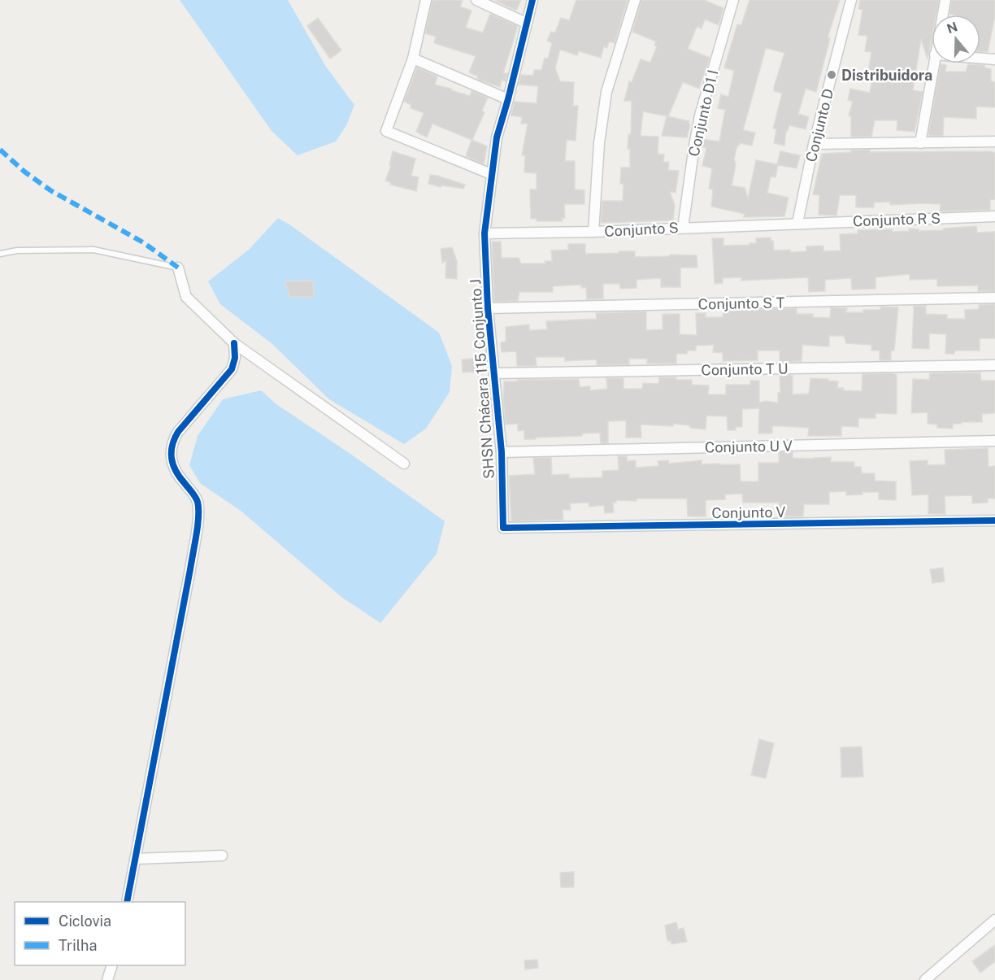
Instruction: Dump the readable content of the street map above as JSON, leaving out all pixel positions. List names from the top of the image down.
{
  "streets": {
    "street": [
      "Conjunto D1 I",
      "Conjunto D",
      "Conjunto R S",
      "Conjunto S",
      "Conjunto S T",
      "Conjunto T U",
      "SHSN Chácara 115 Conjunto J",
      "Conjunto U V",
      "Conjunto V"
    ]
  },
  "crossings": [
    ["Conjunto D1 I", "Conjunto S"],
    ["Conjunto D", "Conjunto R S"],
    ["Conjunto D", "Conjunto S"],
    ["Conjunto R S", "Conjunto S"],
    ["Conjunto S", "SHSN Chácara 115 Conjunto J"],
    ["Conjunto S T", "SHSN Chácara 115 Conjunto J"],
    ["Conjunto T U", "SHSN Chácara 115 Conjunto J"],
    ["SHSN Chácara 115 Conjunto J", "Conjunto U V"],
    ["SHSN Chácara 115 Conjunto J", "Conjunto V"]
  ],
  "places": ["Distribuidora"],
  "legend": ["Ciclovia", "Trilha"],
  "north": "top"
}
